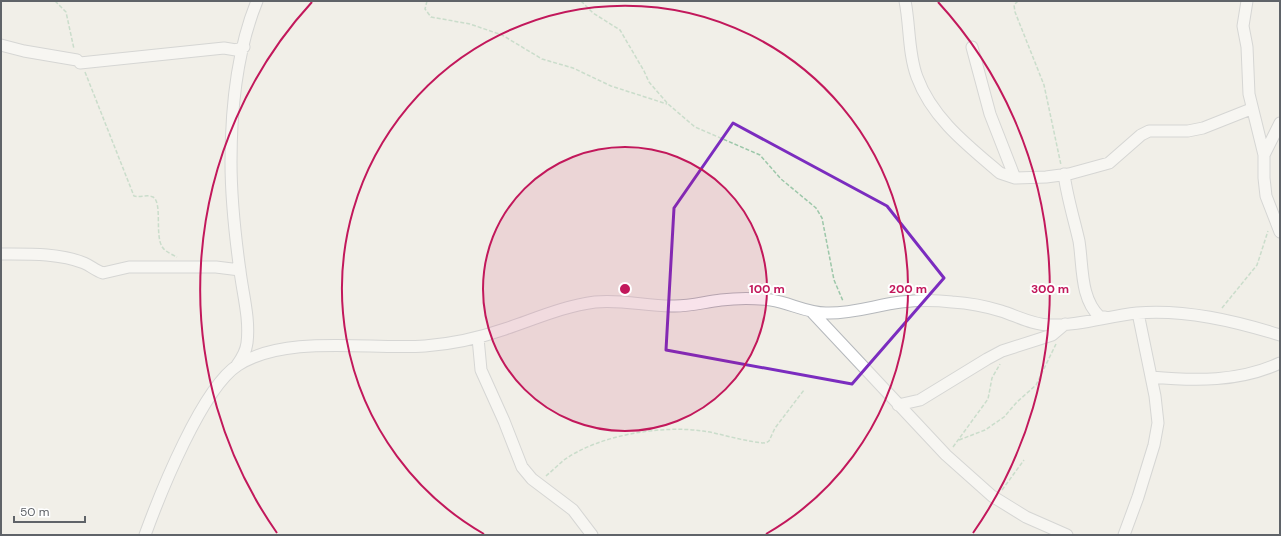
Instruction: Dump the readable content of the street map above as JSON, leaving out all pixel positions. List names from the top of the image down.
{
  "scale_bar": "50 m",
  "rings": ["100 m", "200 m", "300 m"]
}
